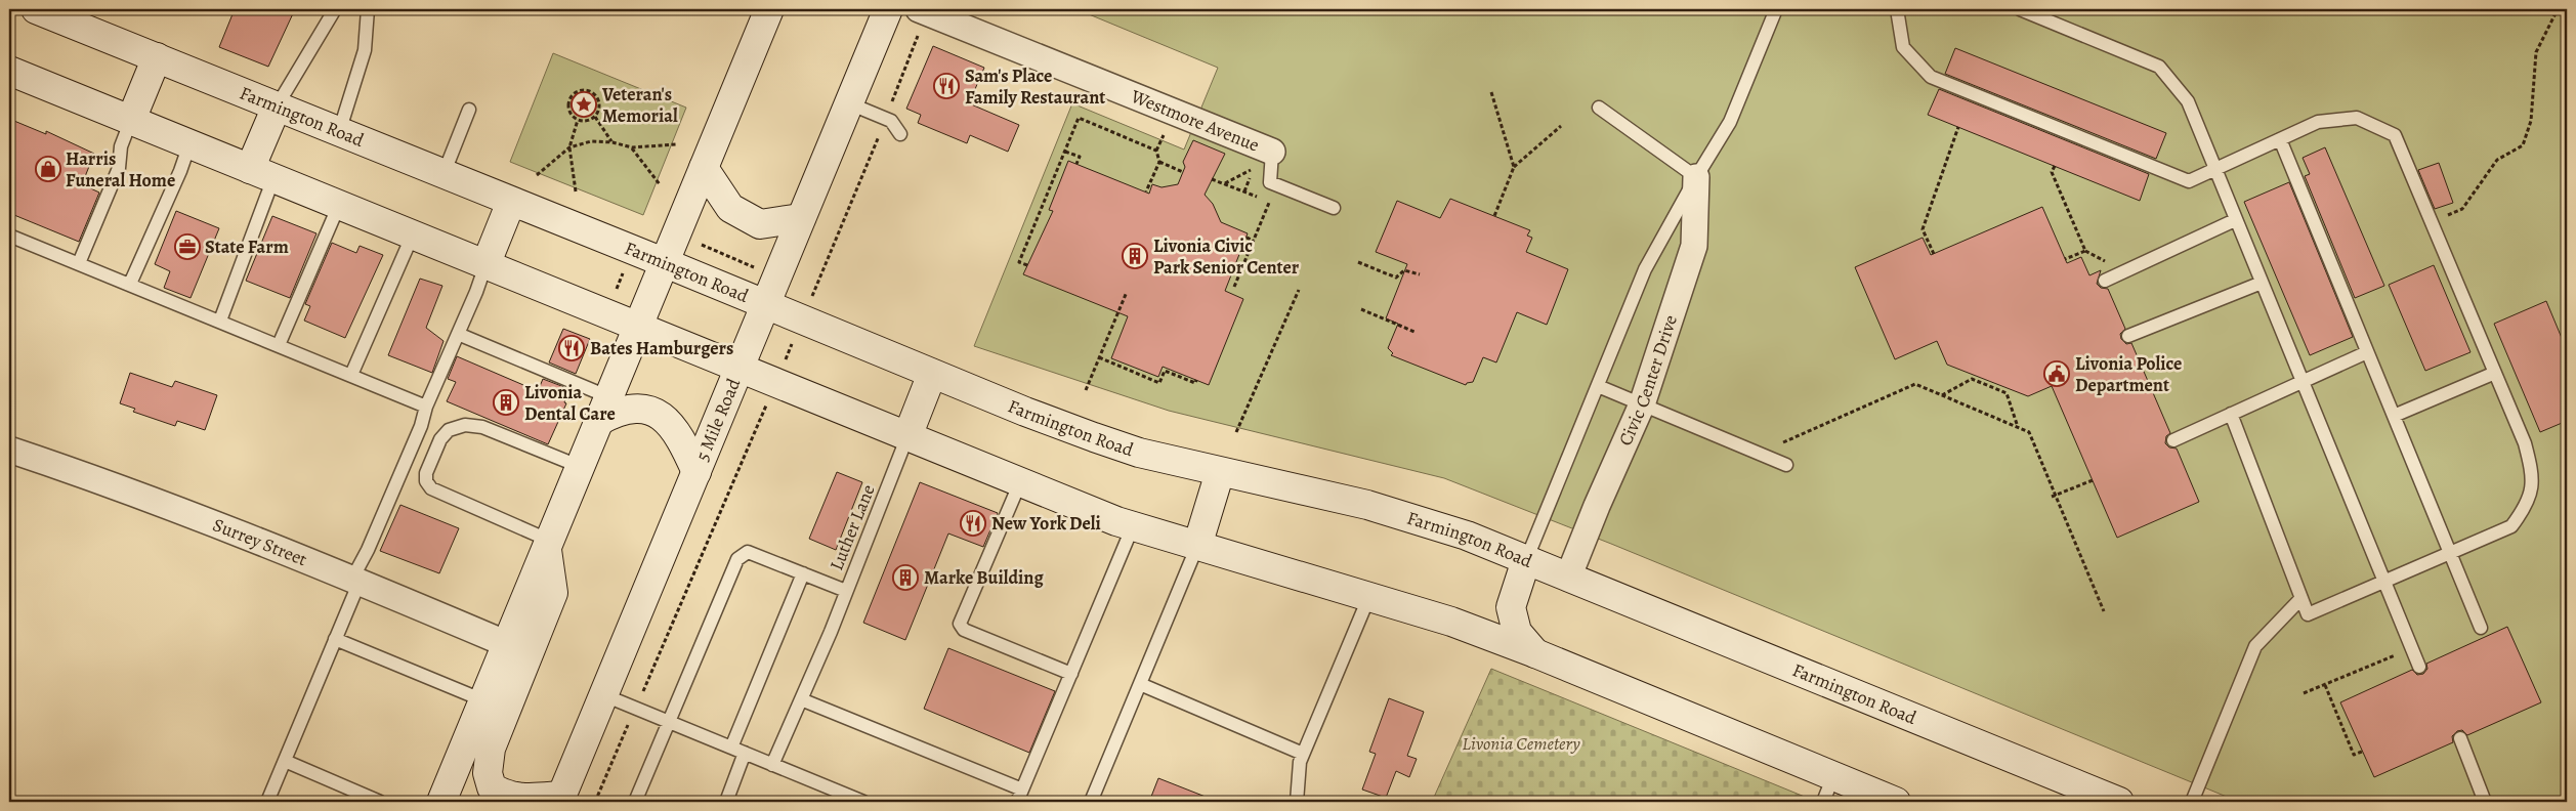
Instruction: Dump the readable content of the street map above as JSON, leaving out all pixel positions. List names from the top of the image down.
{
  "streets": {
    "main road": ["Farmington Road", "5 Mile Road"],
    "street": ["Westmore Avenue", "Civic Center Drive", "Surrey Street"],
    "lane": ["Luther Lane"]
  },
  "crossings": [
    ["Farmington Road", "Civic Center Drive"],
    ["Farmington Road", "5 Mile Road"]
  ],
  "parks": ["Livonia Cemetery"],
  "places": {
    "restaurant": ["Sam's Place Family Restaurant", "Bates Hamburgers", "New York Deli"],
    "place": ["Veteran's Memorial"],
    "shop": ["Harris Funeral Home"],
    "office": ["State Farm"],
    "building": ["Livonia Civic Park Senior Center", "Livonia Dental Care", "Marke Building"],
    "public building": ["Livonia Police Department"]
  }
}
